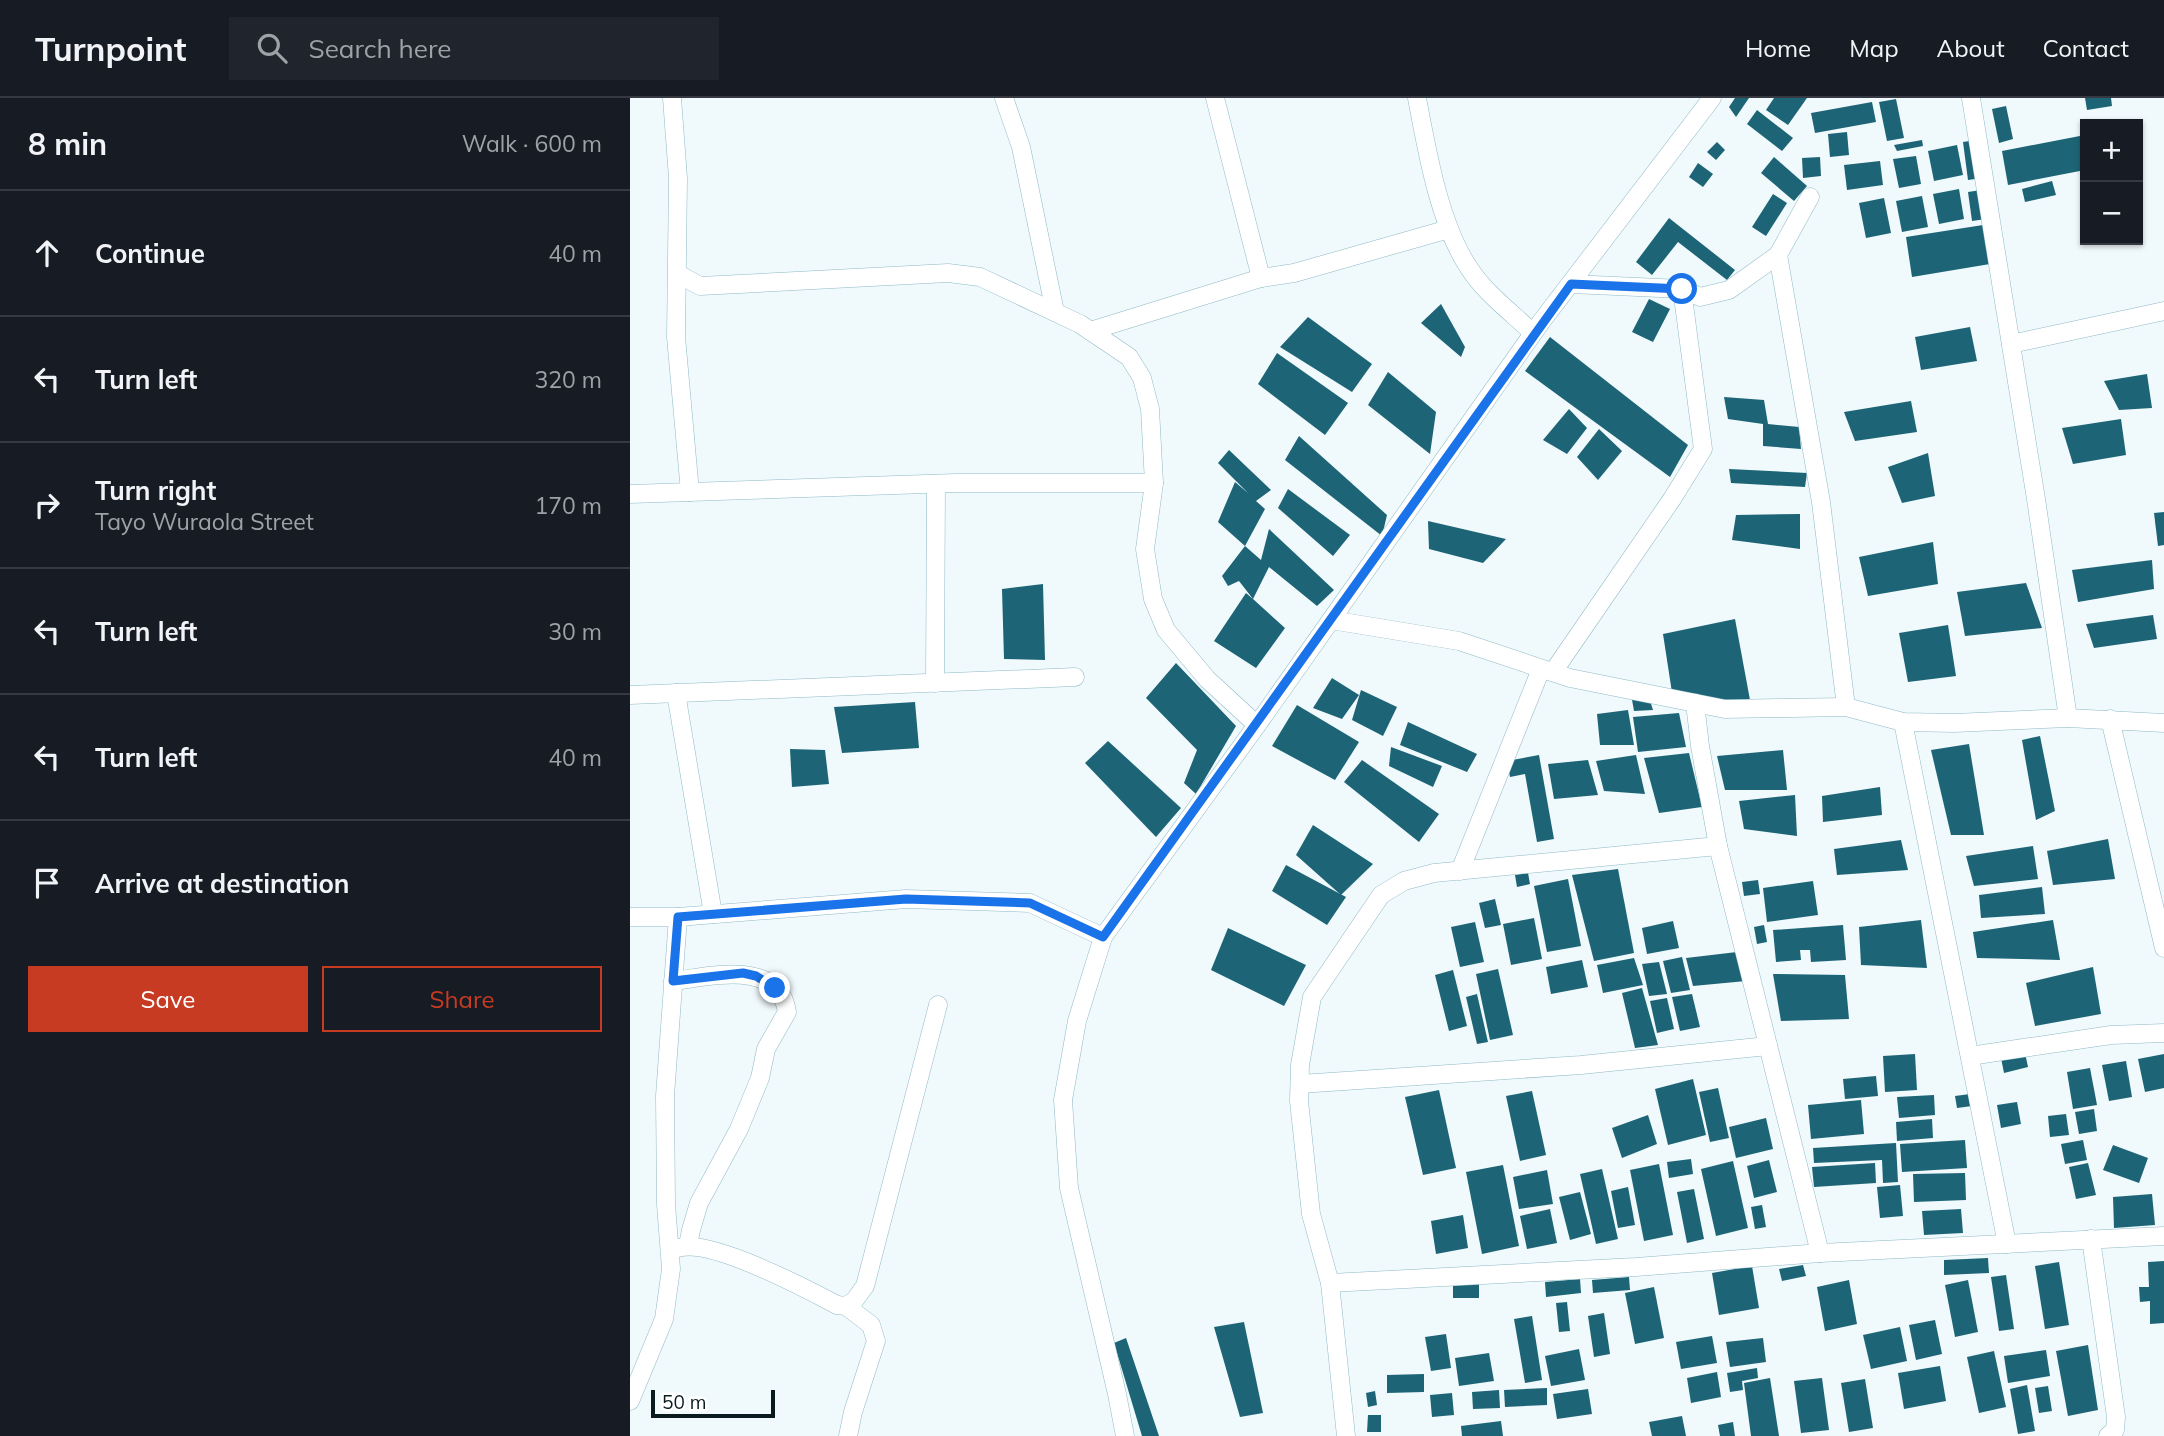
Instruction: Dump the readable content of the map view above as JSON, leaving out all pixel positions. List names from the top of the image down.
{
  "scale_bar": "50 m",
  "page": {
    "header": "Turnpoint",
    "search": "Search here",
    "nav": [
      "Home",
      "Map",
      "About",
      "Contact"
    ],
    "heading": ["8 min", "Walk · 600 m"],
    "map_buttons": ["+", "−"],
    "list": [
      ["Continue", "40 m"],
      ["Turn left", "320 m"],
      ["Turn right", "Tayo Wuraola Street", "170 m"],
      ["Turn left", "30 m"],
      ["Turn left", "40 m"],
      "Arrive at destination"
    ],
    "buttons": ["Save", "Share"],
    "scale": "50 m"
  }
}
